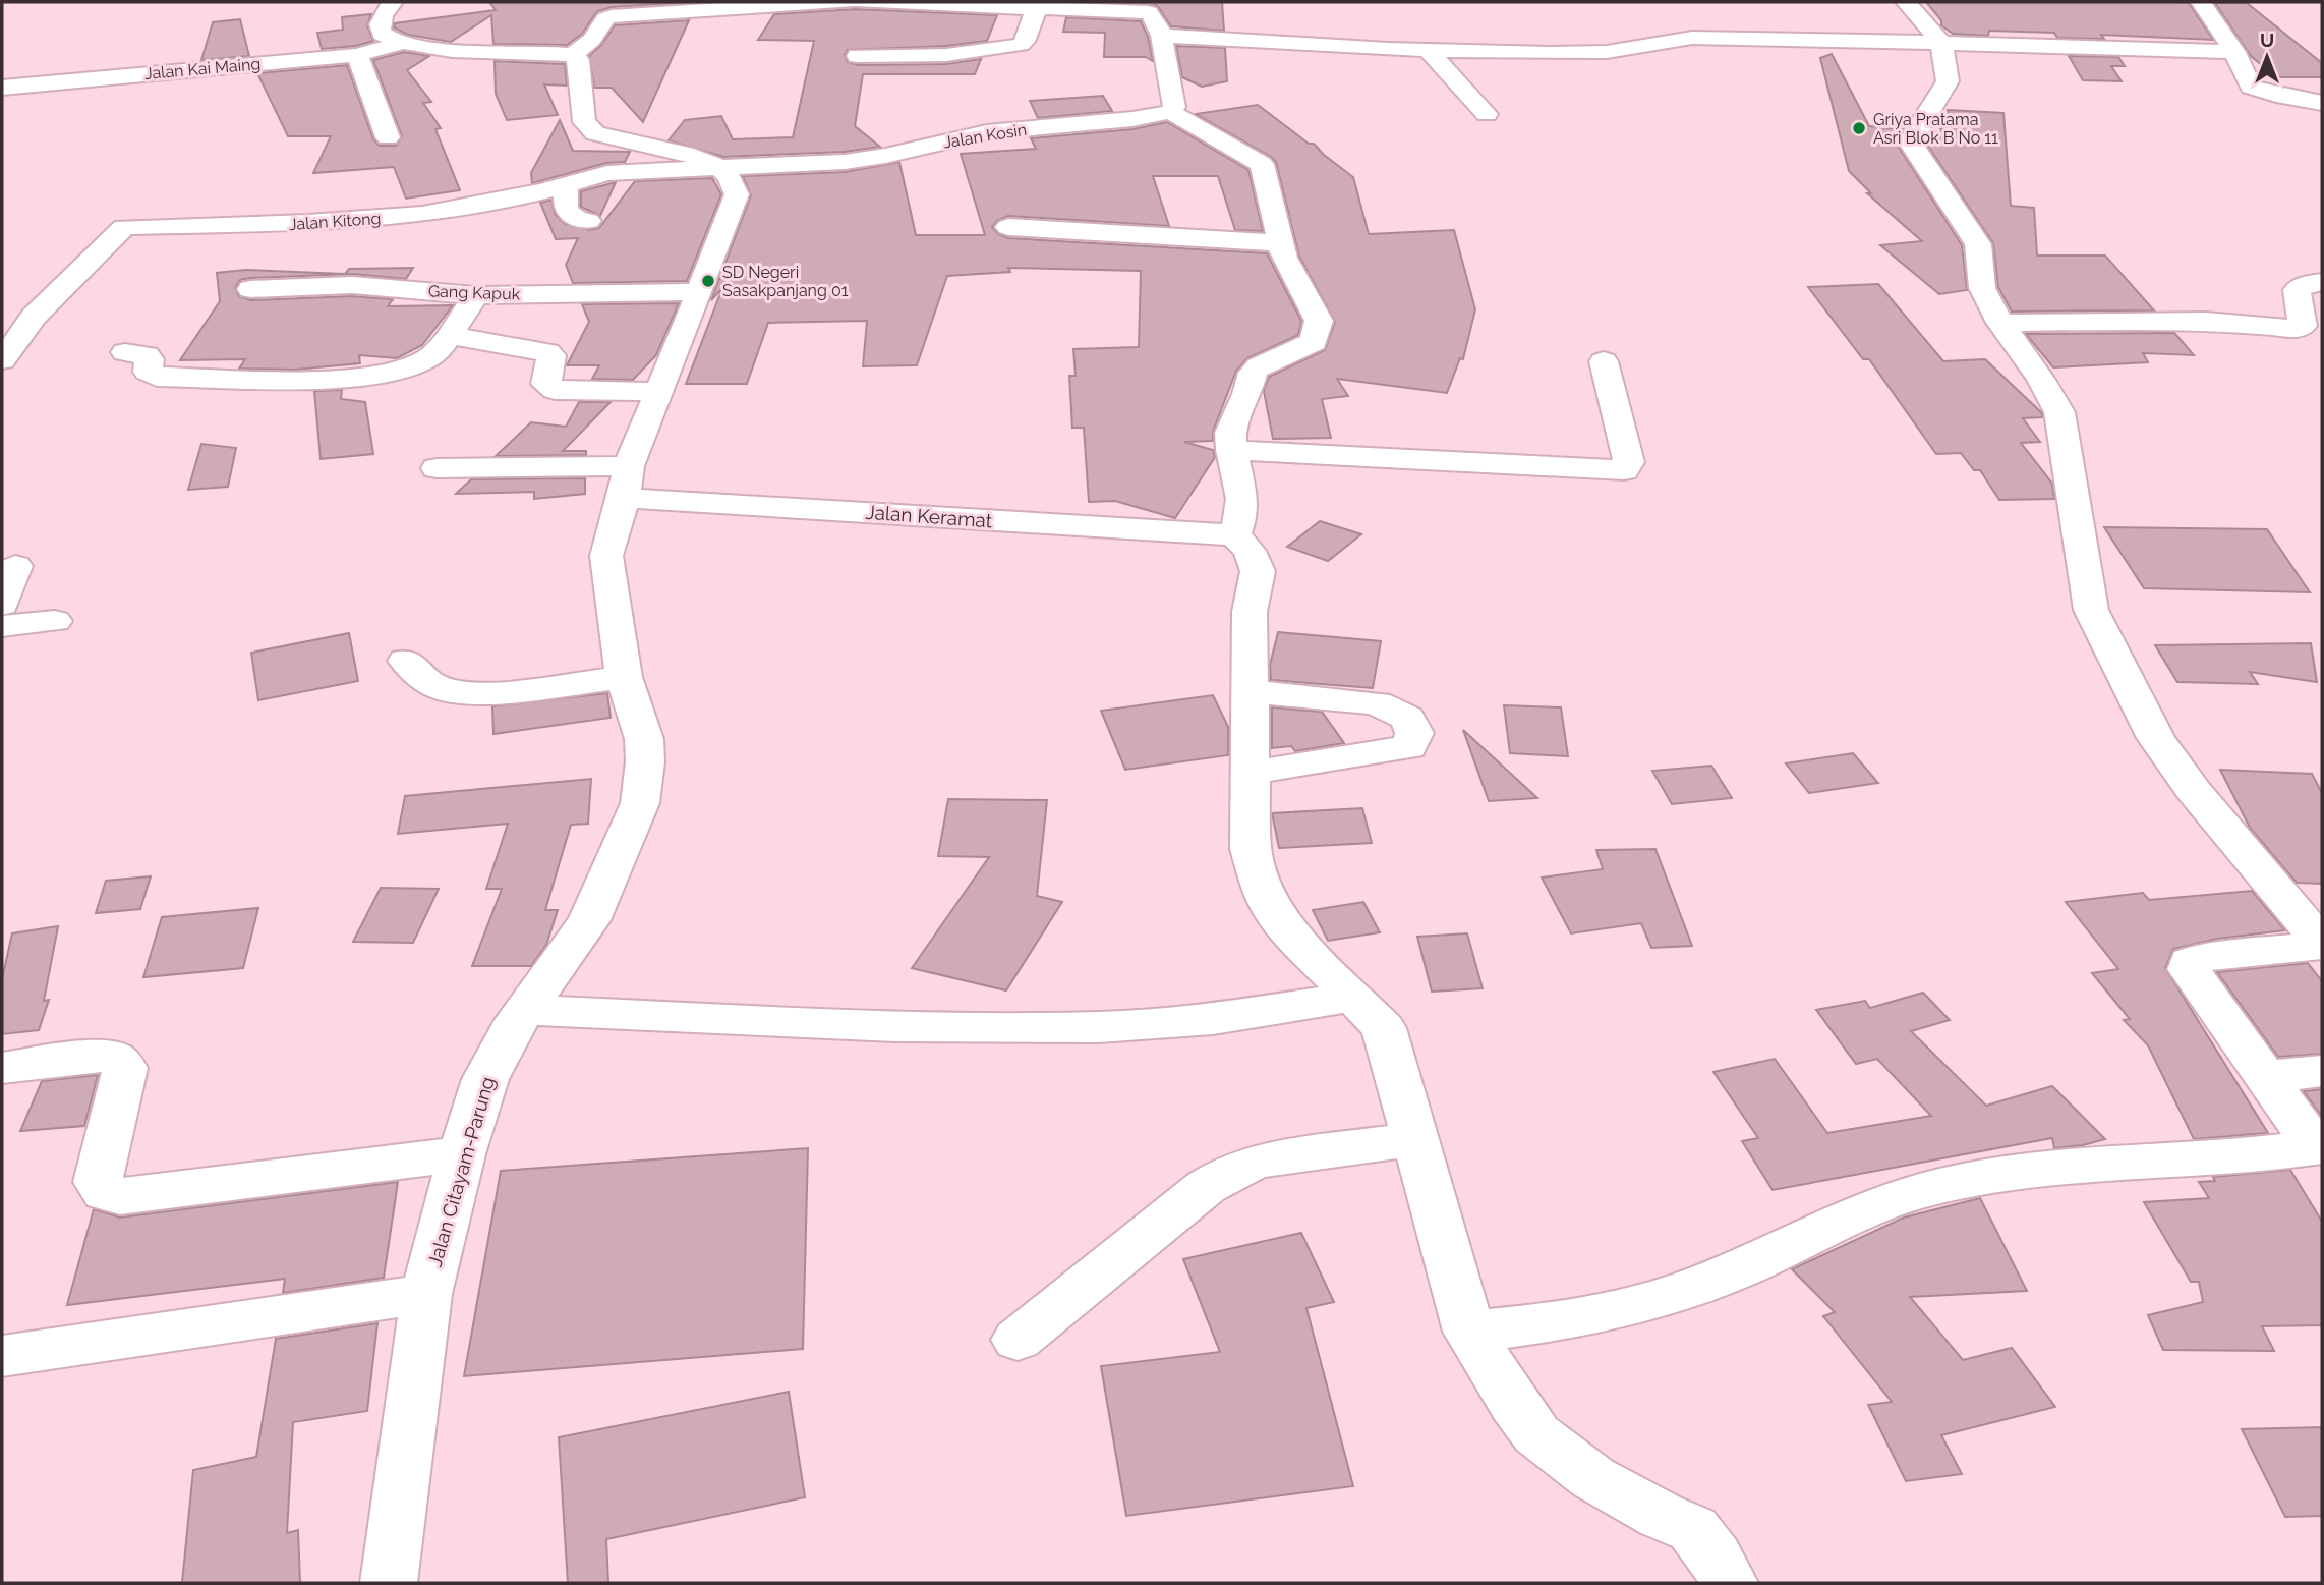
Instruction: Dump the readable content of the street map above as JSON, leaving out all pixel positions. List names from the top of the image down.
{
  "streets": {
    "street": [
      "Jalan Kai Maing",
      "Jalan Kosin",
      "Jalan Kitong",
      "Gang Kapuk",
      "Jalan Keramat",
      "Jalan Citayam-Parung"
    ]
  },
  "crossings": [
    ["Jalan Kosin", "Jalan Kitong"],
    ["Jalan Kosin", "Jalan Citayam-Parung"],
    ["Jalan Kitong", "Jalan Citayam-Parung"],
    ["Gang Kapuk", "Jalan Citayam-Parung"],
    ["Jalan Keramat", "Jalan Citayam-Parung"]
  ],
  "places": ["Griya Pratama Asri Blok B No 11", "SD Negeri Sasakpanjang 01"],
  "north": "top"
}
